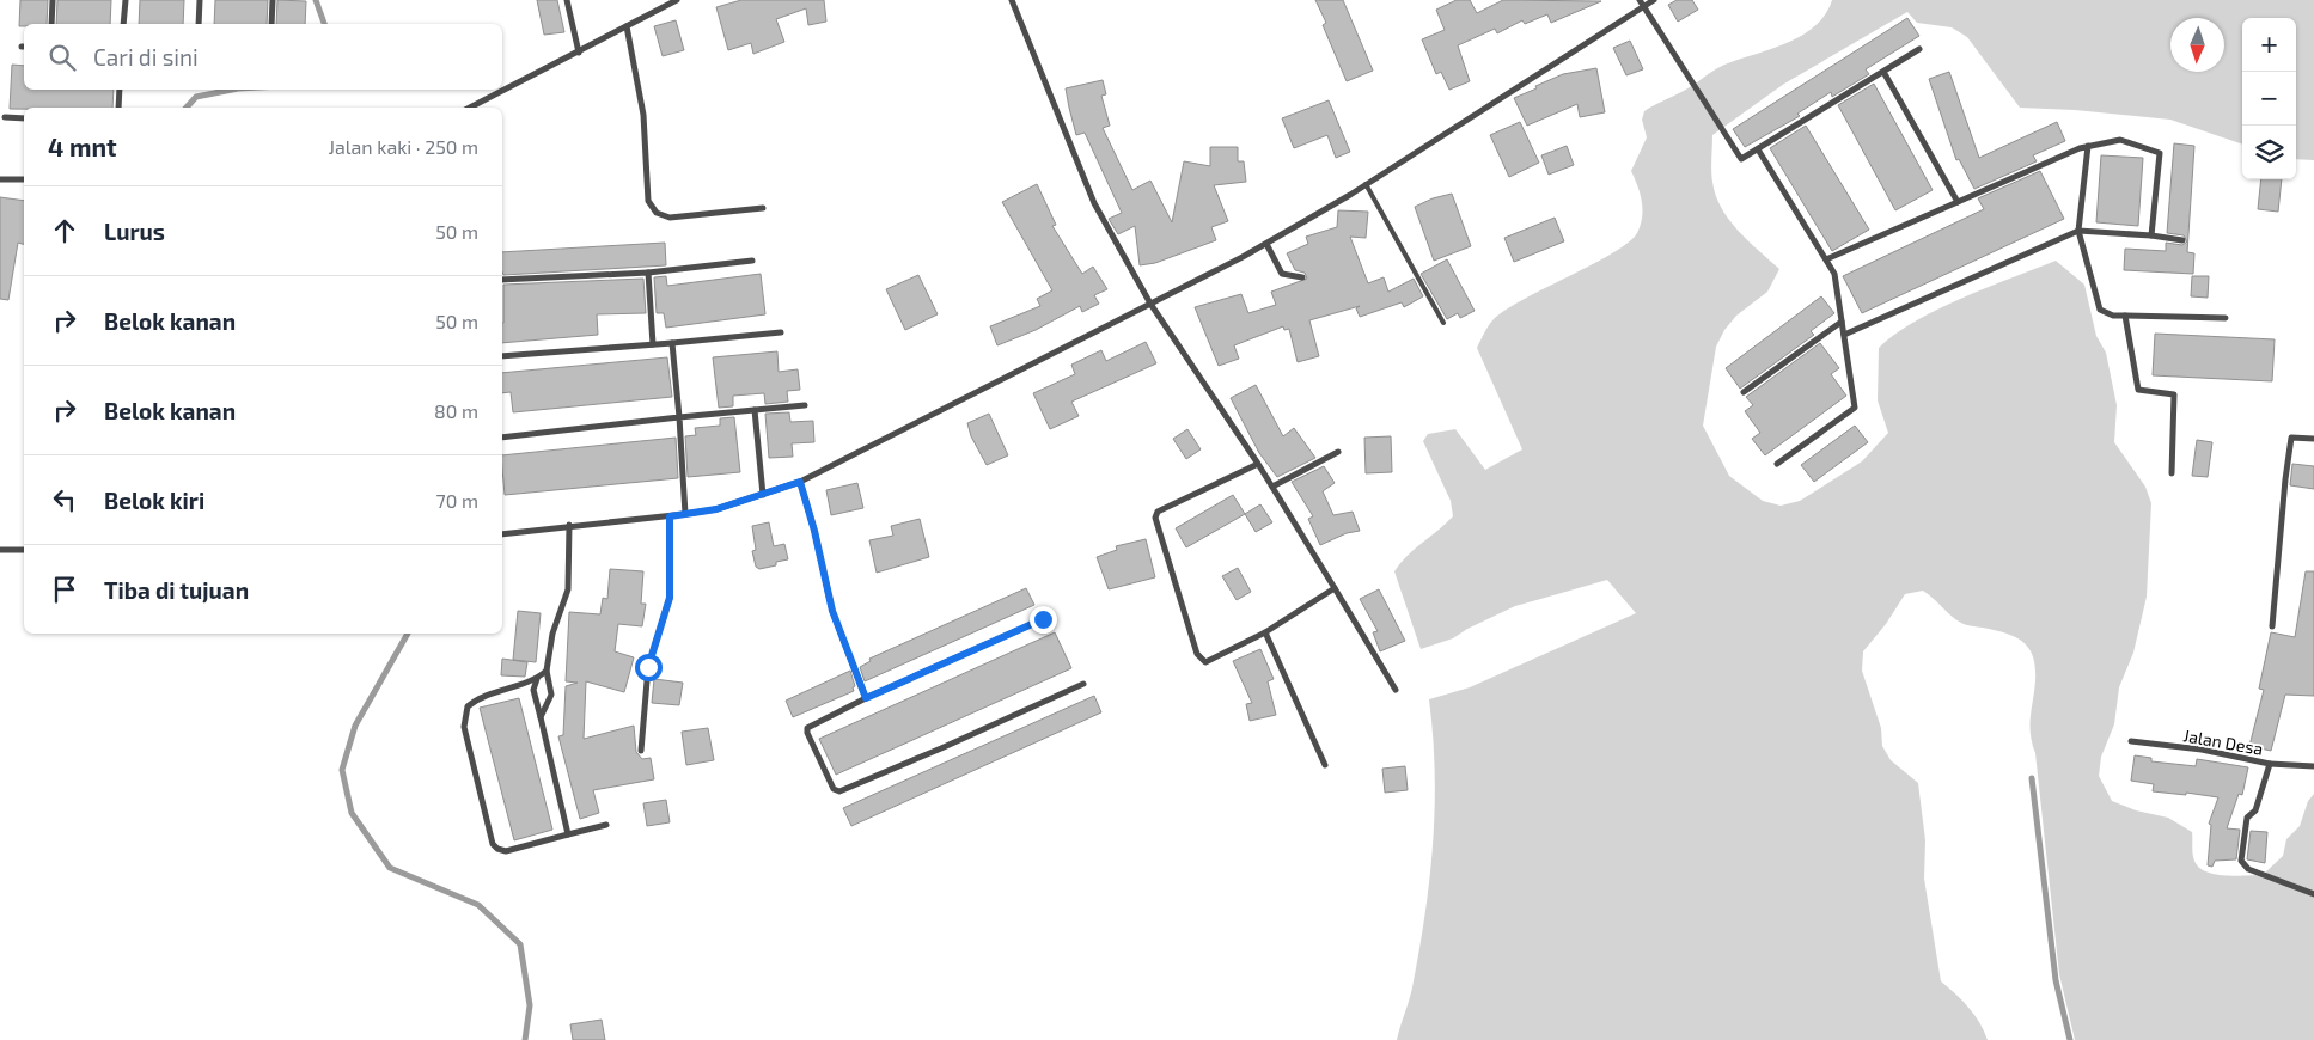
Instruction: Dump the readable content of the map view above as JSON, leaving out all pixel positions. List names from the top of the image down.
{
  "streets": {
    "street": ["Jalan Desa"]
  },
  "north": "bottom",
  "page": {
    "map_buttons": ["+", "−"],
    "search": "Cari di sini",
    "heading": ["4 mnt", "Jalan kaki · 250 m"],
    "list": [
      ["Lurus", "50 m"],
      ["Belok kanan", "50 m"],
      ["Belok kanan", "80 m"],
      ["Belok kiri", "70 m"],
      "Tiba di tujuan"
    ]
  }
}
